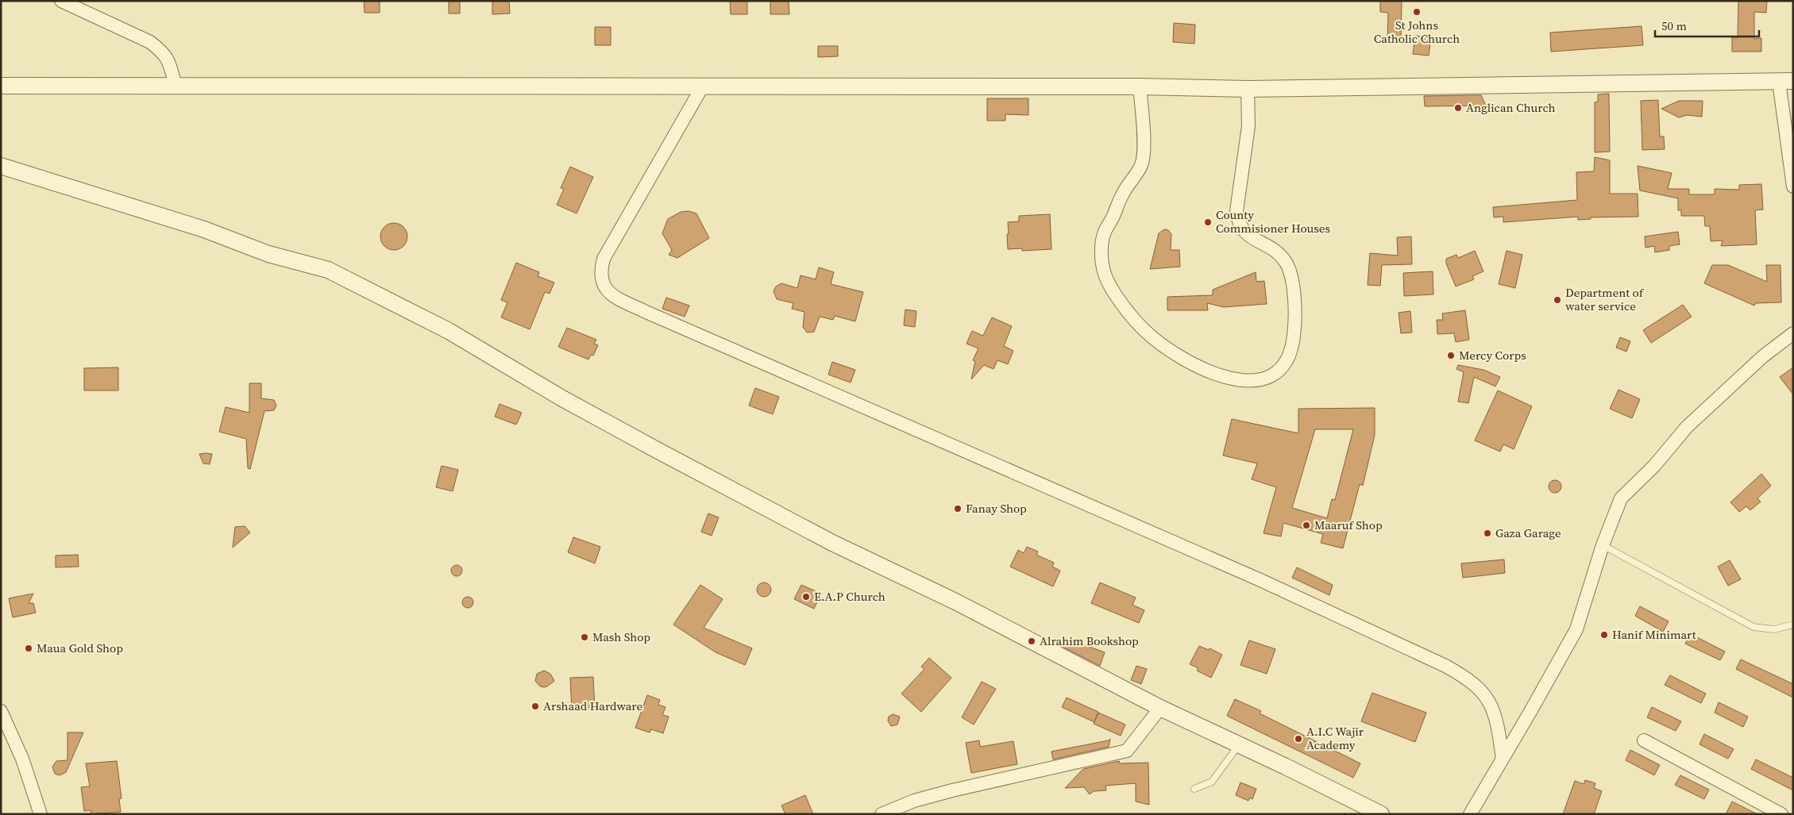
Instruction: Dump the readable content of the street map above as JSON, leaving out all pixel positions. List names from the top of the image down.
{
  "places": [
    "St Johns Catholic Church",
    "Anglican Church",
    "County Commisioner Houses",
    "Department of water service",
    "Mercy Corps",
    "Fanay Shop",
    "Maaruf Shop",
    "Gaza Garage",
    "E.A.P Church",
    "Hanif Minimart",
    "Mash Shop",
    "Alrahim Bookshop",
    "Maua Gold Shop",
    "Arshaad Hardware",
    "A.I.C Wajir Academy"
  ],
  "scale_bar": "50 m"
}
